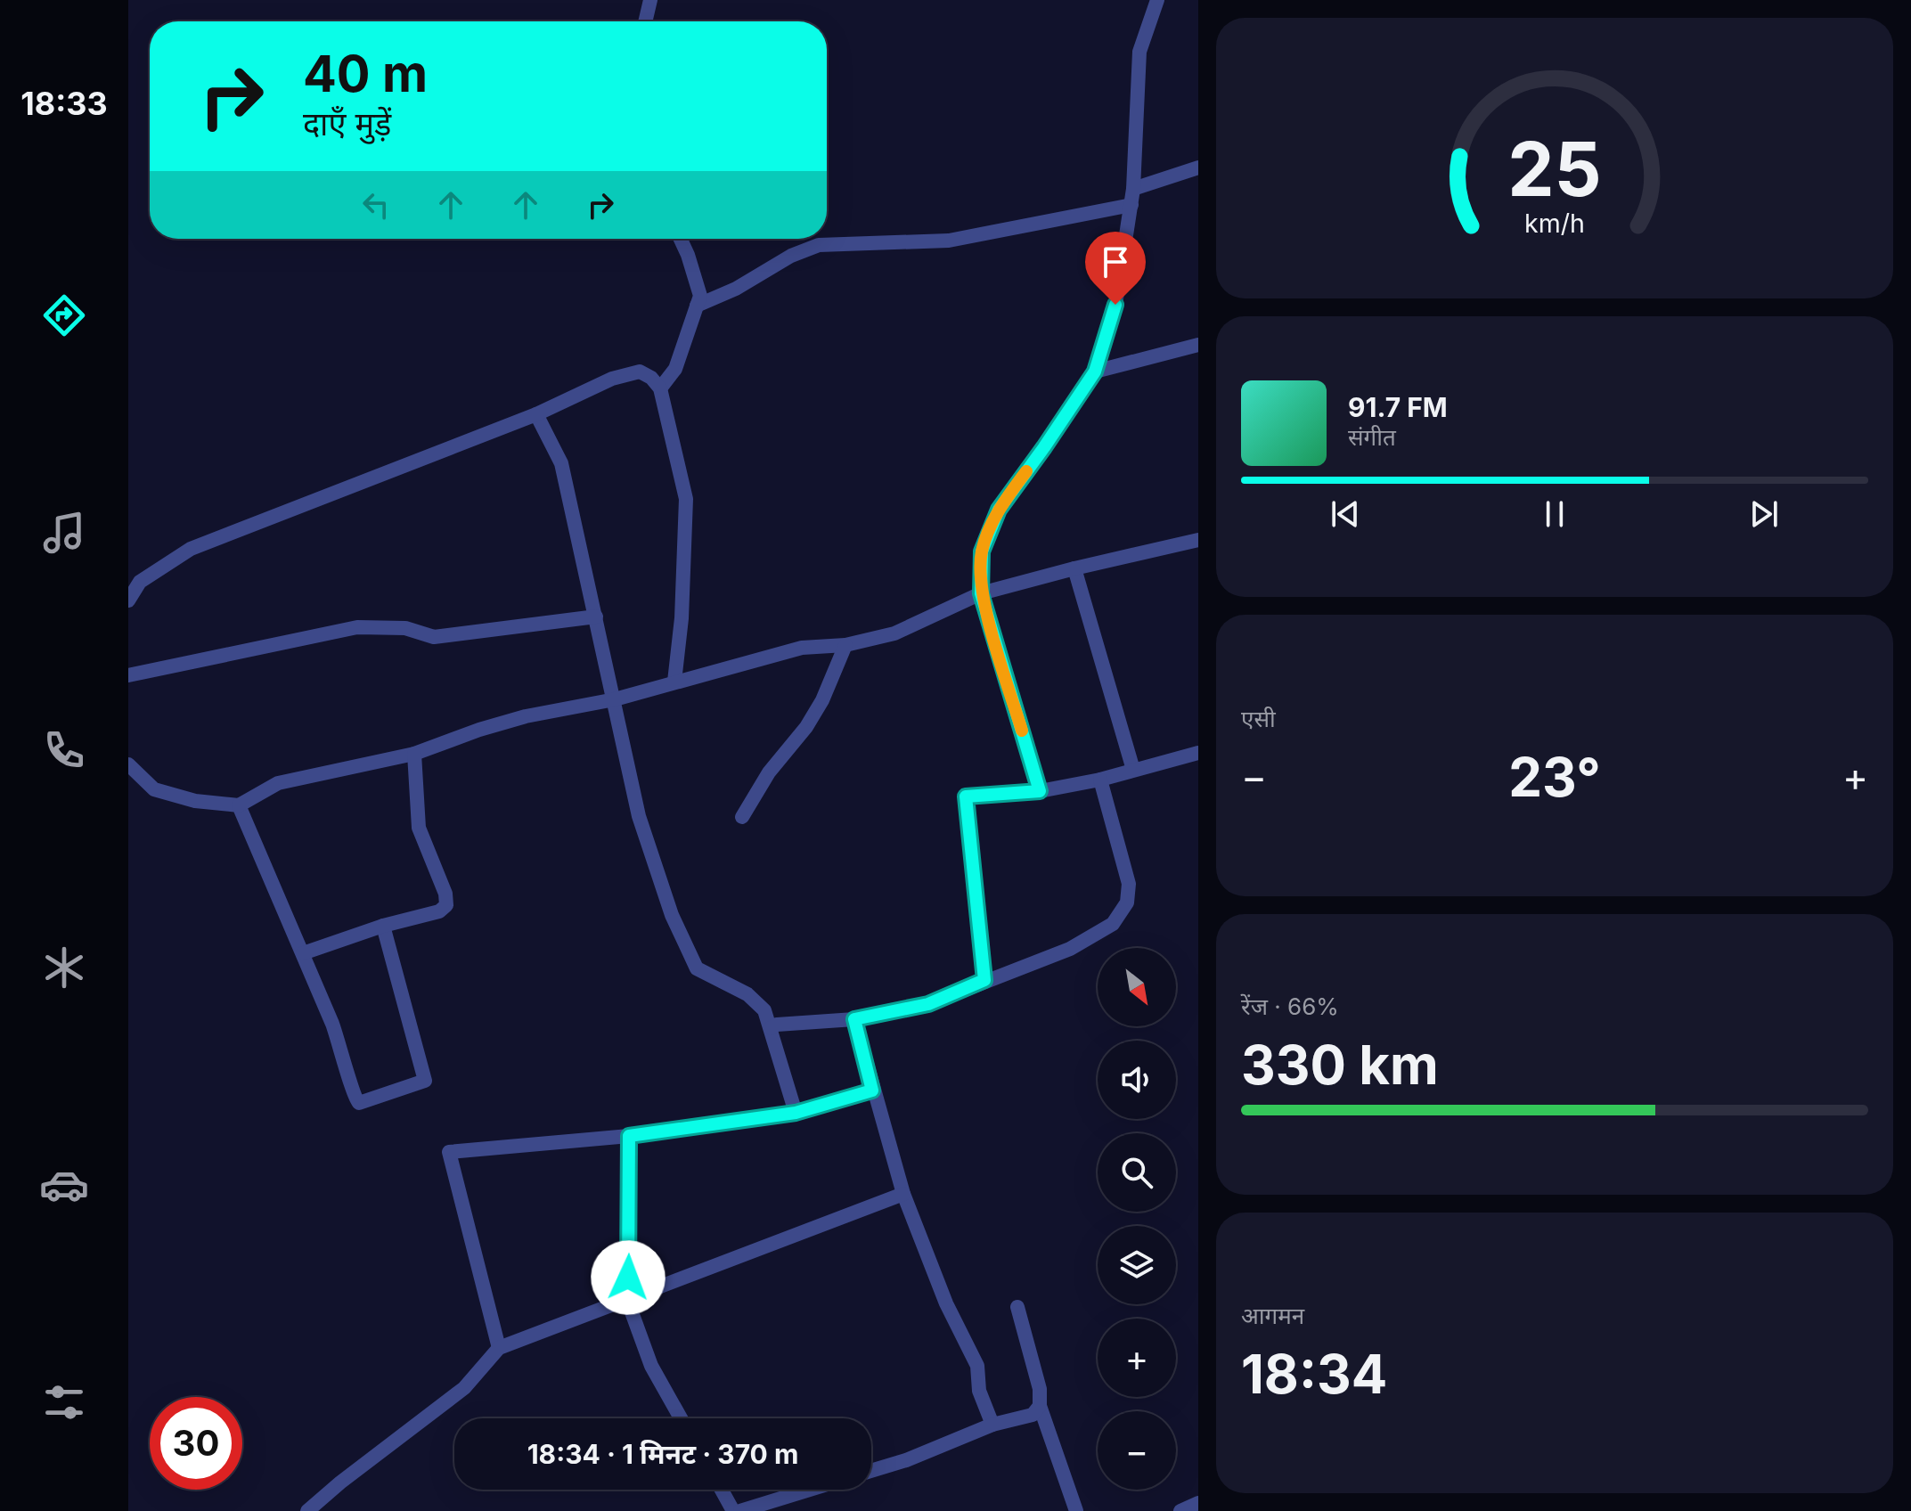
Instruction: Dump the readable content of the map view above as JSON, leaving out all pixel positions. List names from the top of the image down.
{
  "north": "bottom right",
  "page": {
    "tabs": "18:33",
    "turn": ["40 m", "दाएँ मुड़ें"],
    "song": ["91.7 FM", "संगीत"],
    "tile": [
      "एसी",
      ["रेंज · 66%", "330 km"],
      ["आगमन", "18:34"]
    ],
    "heat": ["−", "23°", "+"],
    "map_buttons": ["+", "−"],
    "limit": "30",
    "trip": "18:34 · 1 मिनट · 370 m",
    "gauge": ["25", "km/h"]
  }
}
